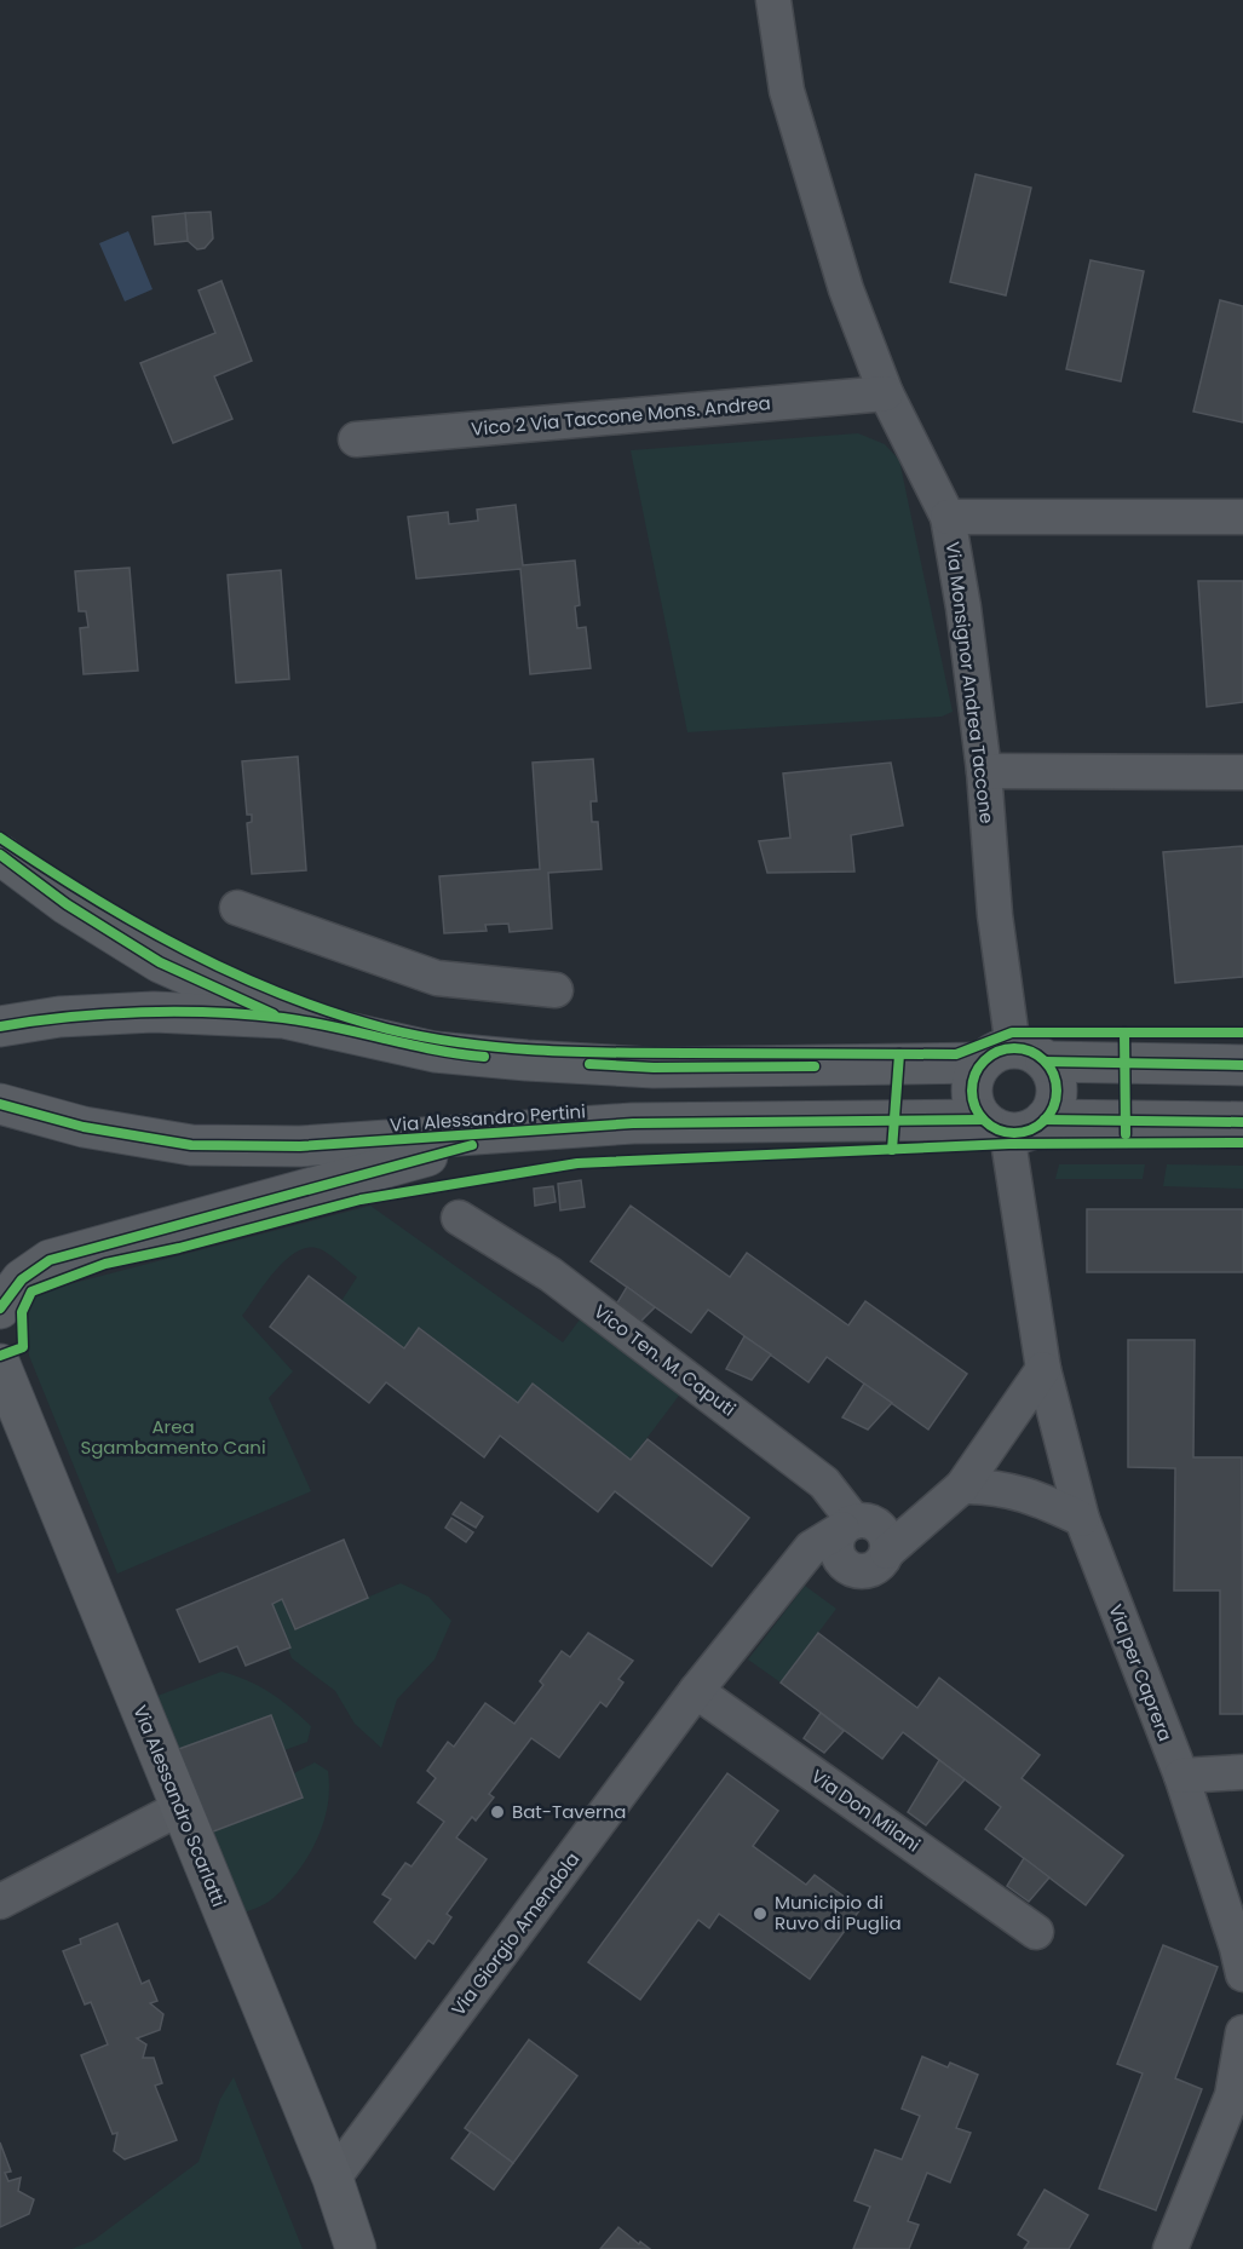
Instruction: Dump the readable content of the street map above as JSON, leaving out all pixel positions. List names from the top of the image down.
{
  "streets": {
    "main road": ["Via Alessandro Pertini", "Via Alessandro Scarlatti"],
    "street": [
      "Vico 2 Via Taccone Mons. Andrea",
      "Via Monsignor Andrea Taccone",
      "Vico Ten. M. Caputi",
      "Via per Caprera",
      "Via Don Milani",
      "Via Giorgio Amendola"
    ]
  },
  "crossings": [
    ["Vico 2 Via Taccone Mons. Andrea", "Via Monsignor Andrea Taccone"],
    ["Via Monsignor Andrea Taccone", "Via Alessandro Pertini"],
    ["Via Monsignor Andrea Taccone", "Via per Caprera"],
    ["Via Alessandro Pertini", "Via per Caprera"],
    ["Vico Ten. M. Caputi", "Via Giorgio Amendola"],
    ["Via Alessandro Scarlatti", "Via Giorgio Amendola"],
    ["Via Don Milani", "Via Giorgio Amendola"]
  ],
  "parks": ["Area Sgambamento Cani"],
  "places": ["Bat-Taverna", "Municipio di Ruvo di Puglia"]
}
